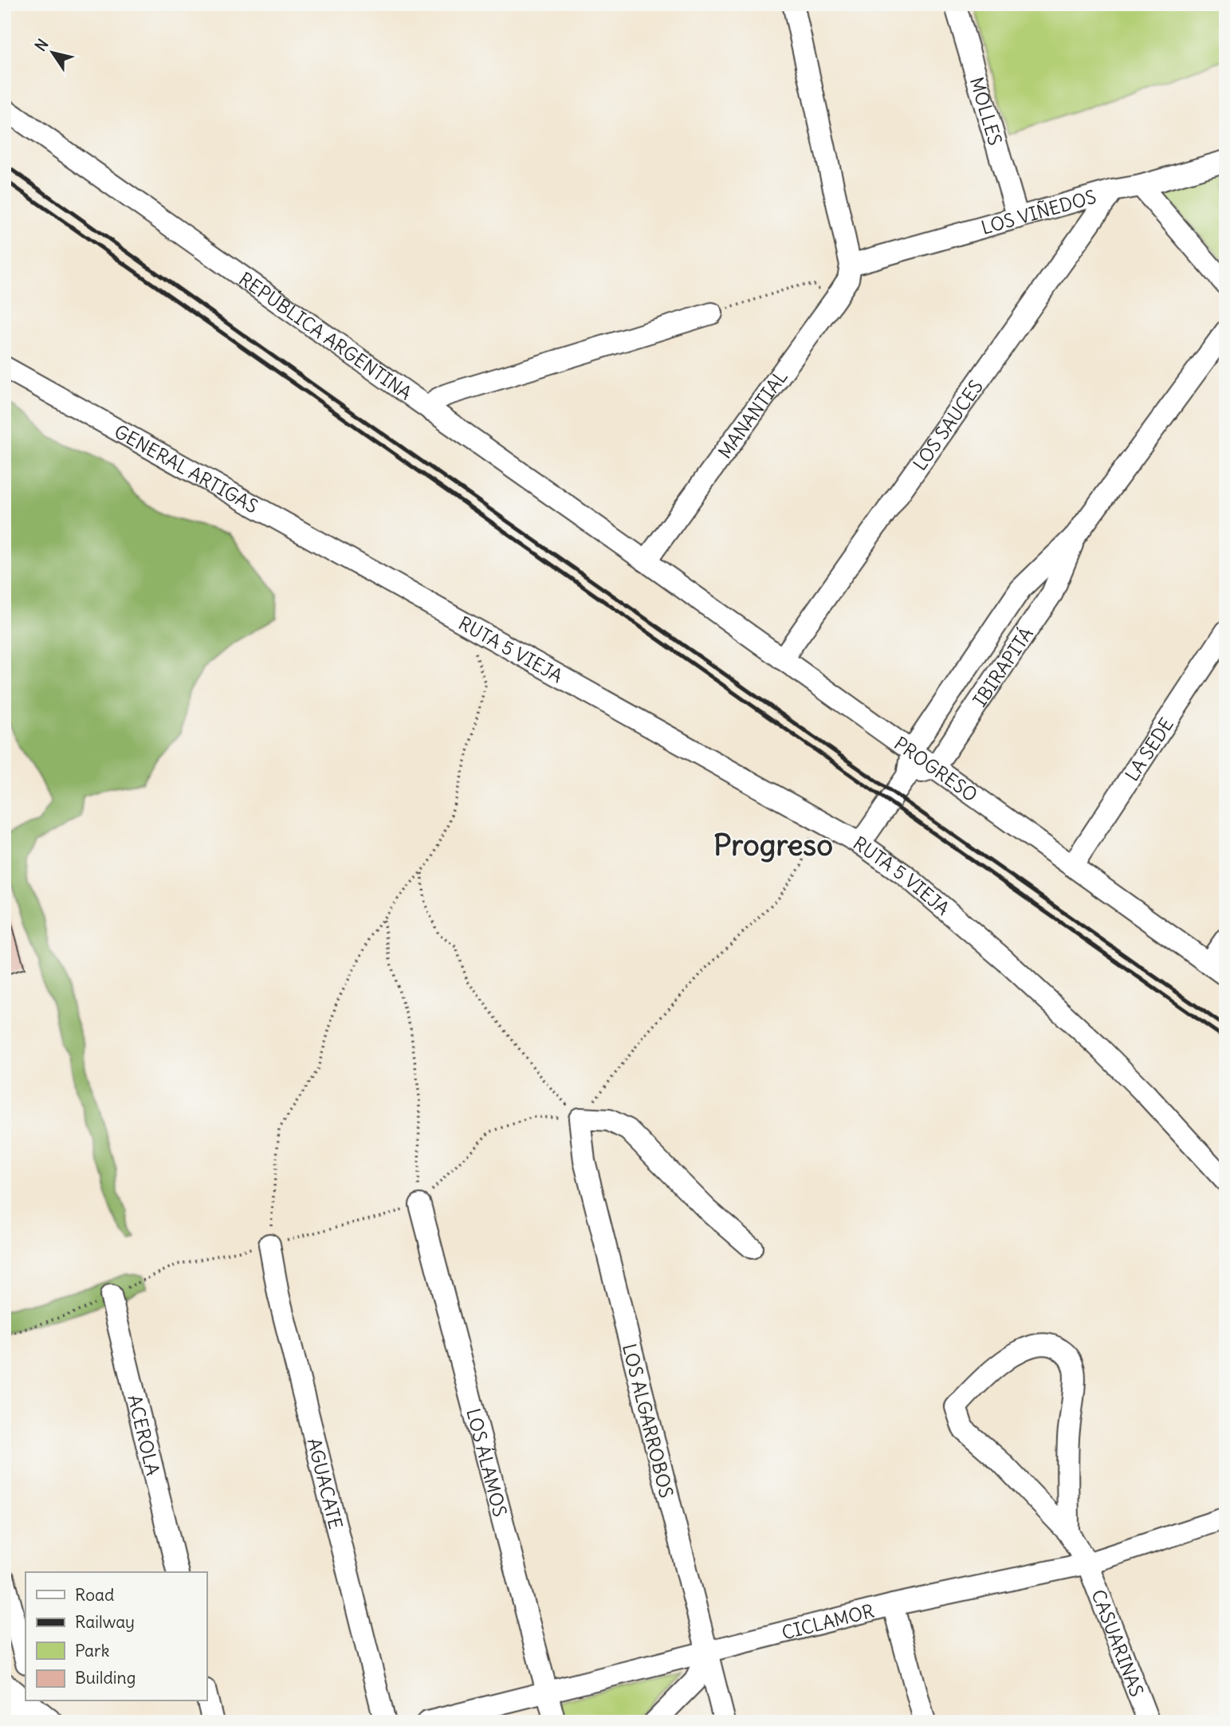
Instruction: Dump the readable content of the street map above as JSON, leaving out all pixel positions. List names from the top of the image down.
{
  "streets": {
    "street": [
      "MOLLES",
      "LOS VIÑEDOS",
      "REPÚBLICA ARGENTINA",
      "MANANTIAL",
      "LOS SAUCES",
      "GENERAL ARTIGAS",
      "RUTA 5 VIEJA",
      "IBIRAPITÁ",
      "LA SEDE",
      "PROGRESO",
      "LOS ALGARROBOS",
      "ACEROLA",
      "LOS ÁLAMOS",
      "AGUACATE",
      "CICLAMOR",
      "CASUARINAS"
    ]
  },
  "crossings": [
    ["MOLLES", "LOS VIÑEDOS"],
    ["LOS VIÑEDOS", "MANANTIAL"],
    ["LOS VIÑEDOS", "LOS SAUCES"],
    ["REPÚBLICA ARGENTINA", "MANANTIAL"],
    ["REPÚBLICA ARGENTINA", "PROGRESO"],
    ["MANANTIAL", "PROGRESO"],
    ["LOS SAUCES", "PROGRESO"],
    ["GENERAL ARTIGAS", "RUTA 5 VIEJA"],
    ["RUTA 5 VIEJA", "IBIRAPITÁ"],
    ["IBIRAPITÁ", "PROGRESO"],
    ["LA SEDE", "PROGRESO"],
    ["LOS ALGARROBOS", "CICLAMOR"],
    ["LOS ÁLAMOS", "CICLAMOR"],
    ["CICLAMOR", "CASUARINAS"]
  ],
  "districts": ["Progreso"],
  "legend": [
    "Road",
    "Railway",
    "Park",
    "Building"
  ],
  "north": "top left"
}
